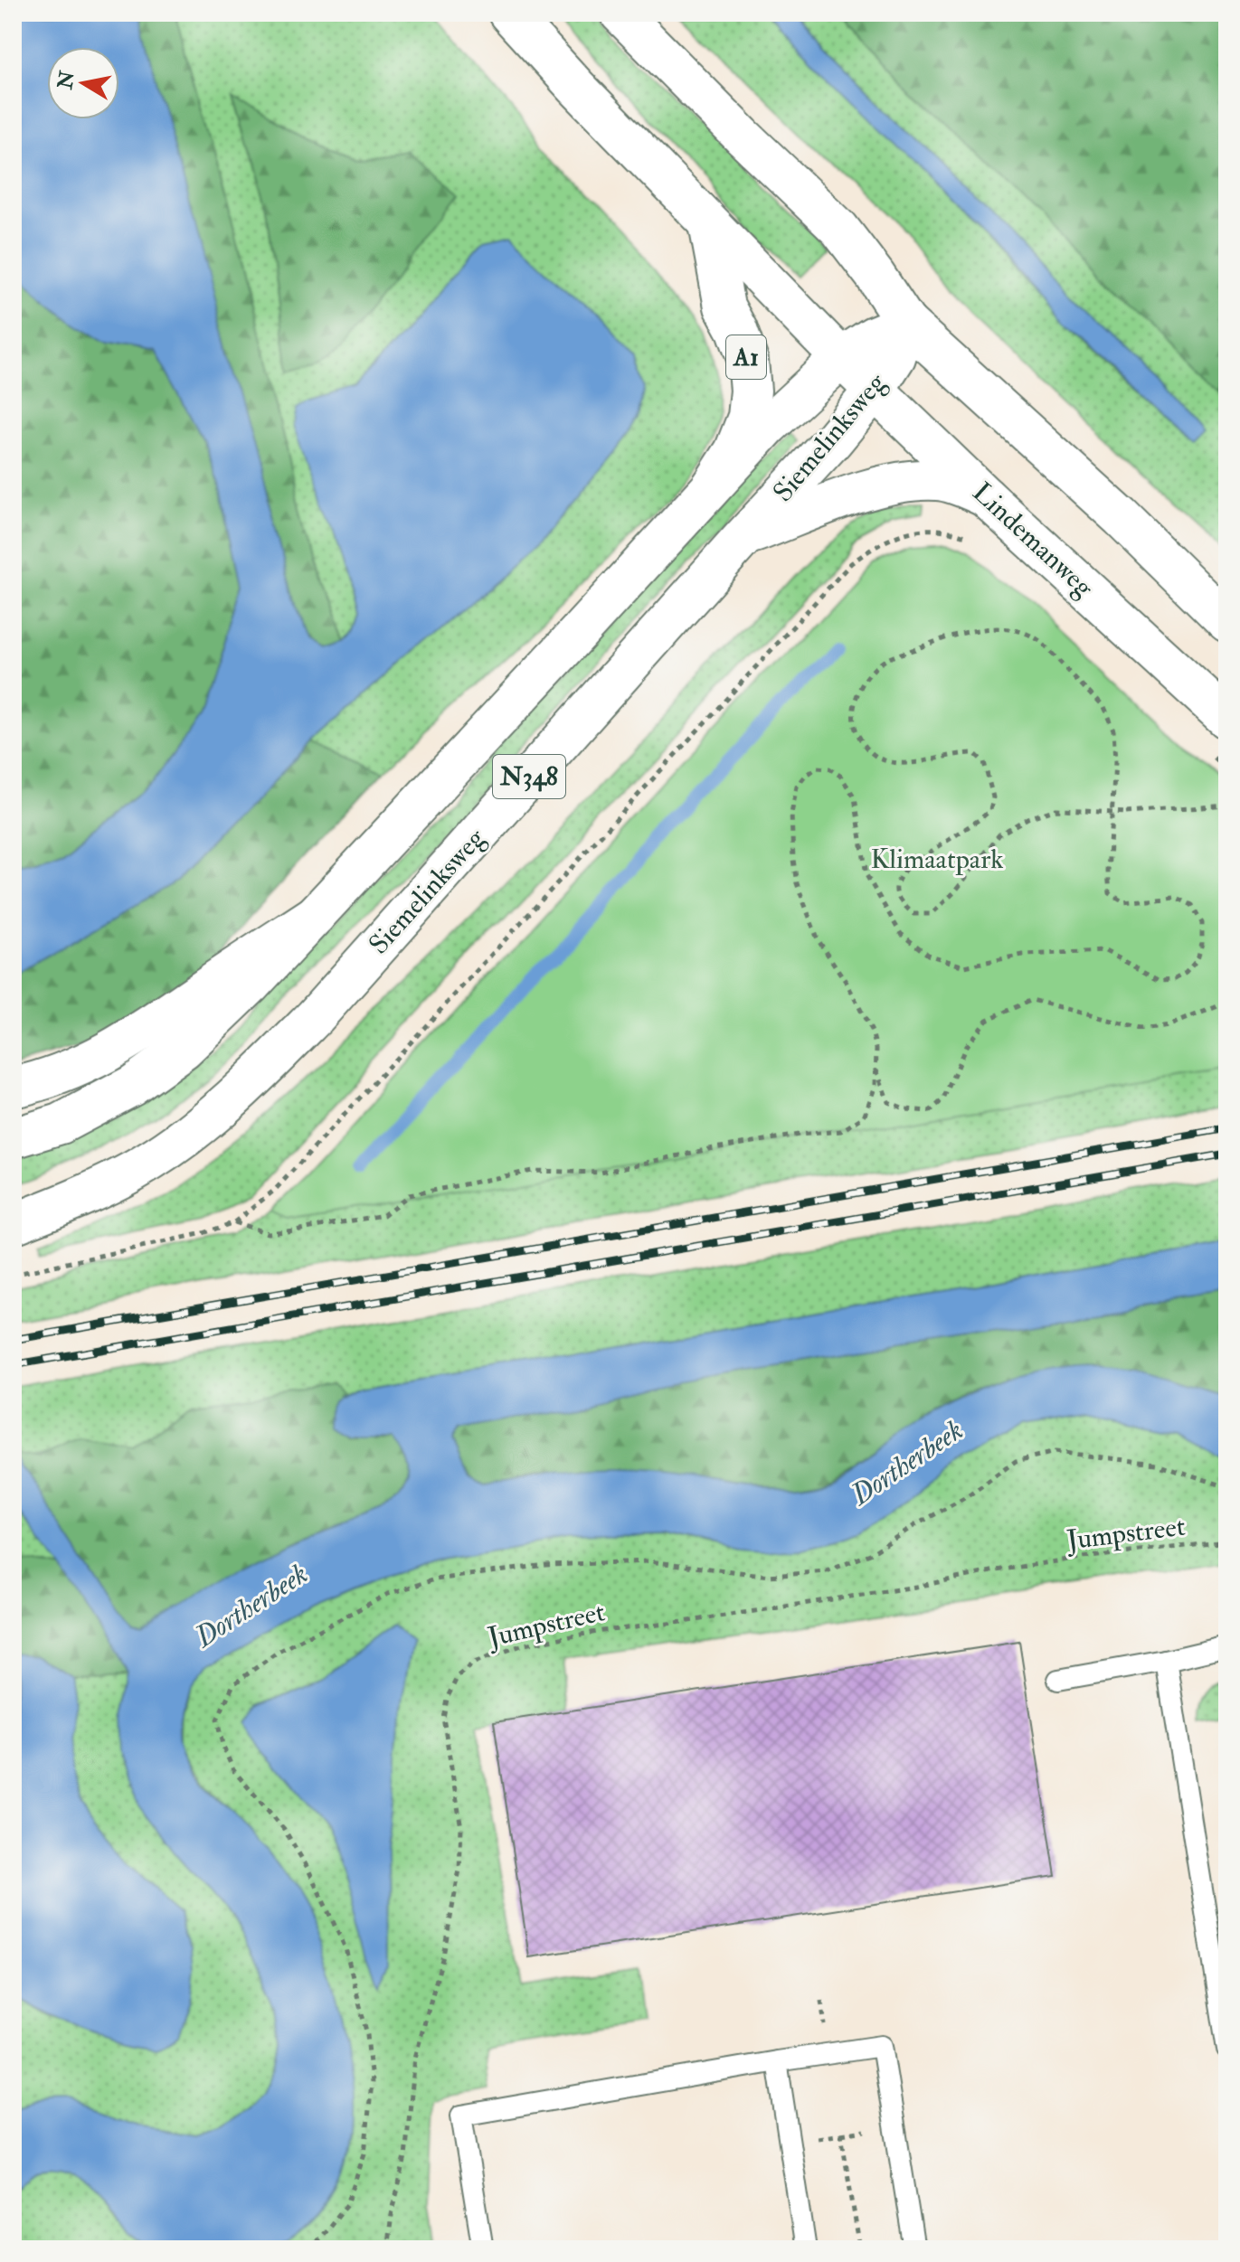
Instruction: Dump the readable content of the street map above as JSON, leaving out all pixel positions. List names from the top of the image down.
{
  "streets": {
    "main road": [
      "A1",
      "Siemelinksweg",
      "Lindemanweg",
      "N348"
    ],
    "path": ["Jumpstreet"]
  },
  "crossings": [
    ["A1", "Siemelinksweg"],
    ["A1", "Lindemanweg"],
    ["Siemelinksweg", "Lindemanweg"],
    ["Siemelinksweg", "N348"],
    ["Lindemanweg", "N348"]
  ],
  "water": ["Dortherbeek"],
  "parks": ["Klimaatpark"],
  "north": "left"
}
